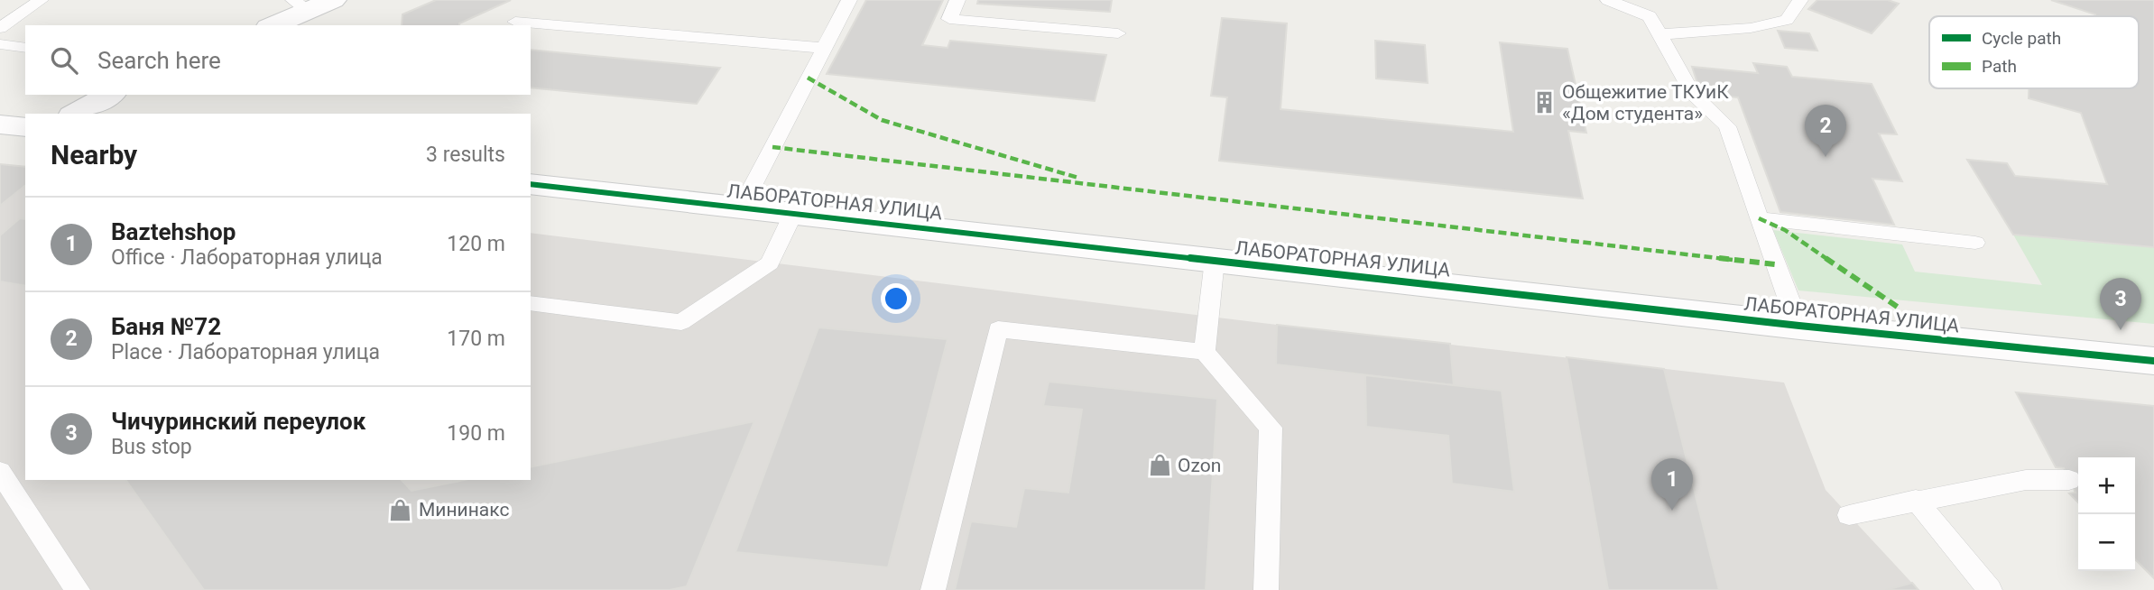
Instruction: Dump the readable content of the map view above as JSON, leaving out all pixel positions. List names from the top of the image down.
{
  "streets": {
    "street": ["ЛАБОРАТОРНАЯ УЛИЦА"]
  },
  "places": {
    "building": ["Общежитие ТКУиК «Дом студента»"],
    "shop": ["Ozon", "Мининакс"]
  },
  "legend": ["Cycle path", "Path"],
  "page": {
    "search": "Search here",
    "pins": ["2", "3", "1"],
    "heading": ["Nearby", "3 results"],
    "list": [
      {
        "mark": "1",
        "name": "Baztehshop",
        "note": "Office · Лабораторная улица",
        "value": "120 m"
      },
      {
        "mark": "2",
        "name": "Баня №72",
        "note": "Place · Лабораторная улица",
        "value": "170 m"
      },
      {
        "mark": "3",
        "name": "Чичуринский переулок",
        "note": "Bus stop",
        "value": "190 m"
      }
    ],
    "map_buttons": ["+", "−"]
  }
}
